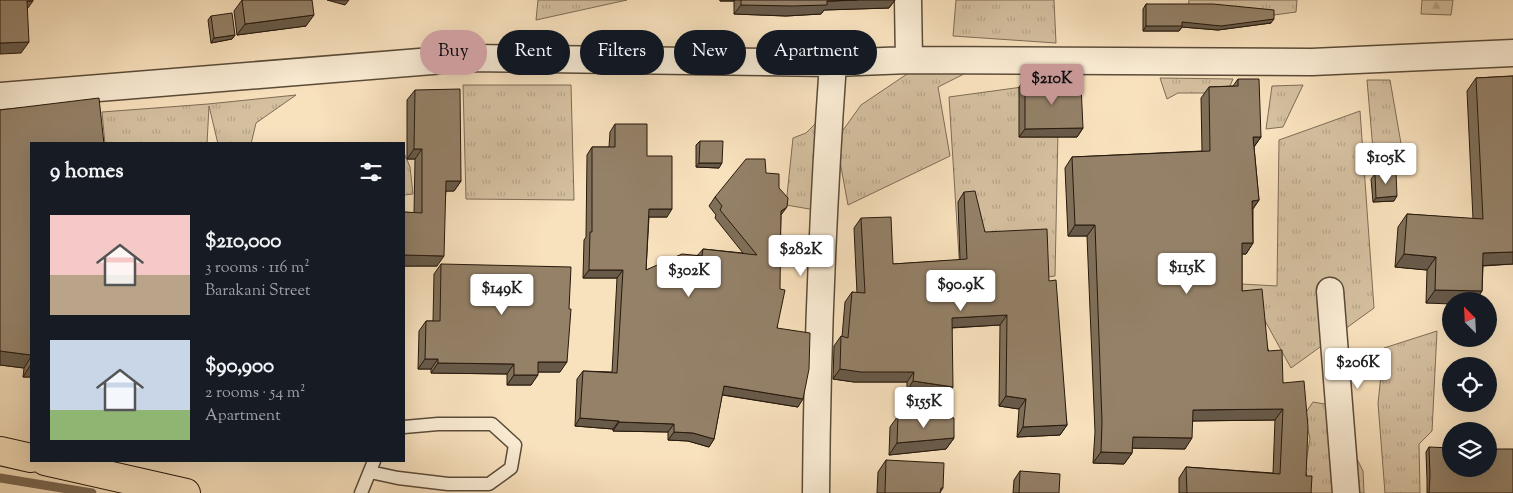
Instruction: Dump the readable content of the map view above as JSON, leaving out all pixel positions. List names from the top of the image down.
{
  "north": "top left",
  "page": {
    "chip": [
      "Buy",
      "Rent",
      "Filters",
      "New",
      "Apartment"
    ],
    "price": [
      "$210K",
      "$105K",
      "$282K",
      "$115K",
      "$302K",
      "$90.9K",
      "$149K",
      "$206K",
      "$155K"
    ],
    "heading": "9 homes",
    "list": [
      {
        "name": "$210,000",
        "note": "3 rooms · 116 m² · Barakani Street"
      },
      {
        "name": "$90,900",
        "note": "2 rooms · 54 m² · Apartment"
      }
    ]
  }
}
